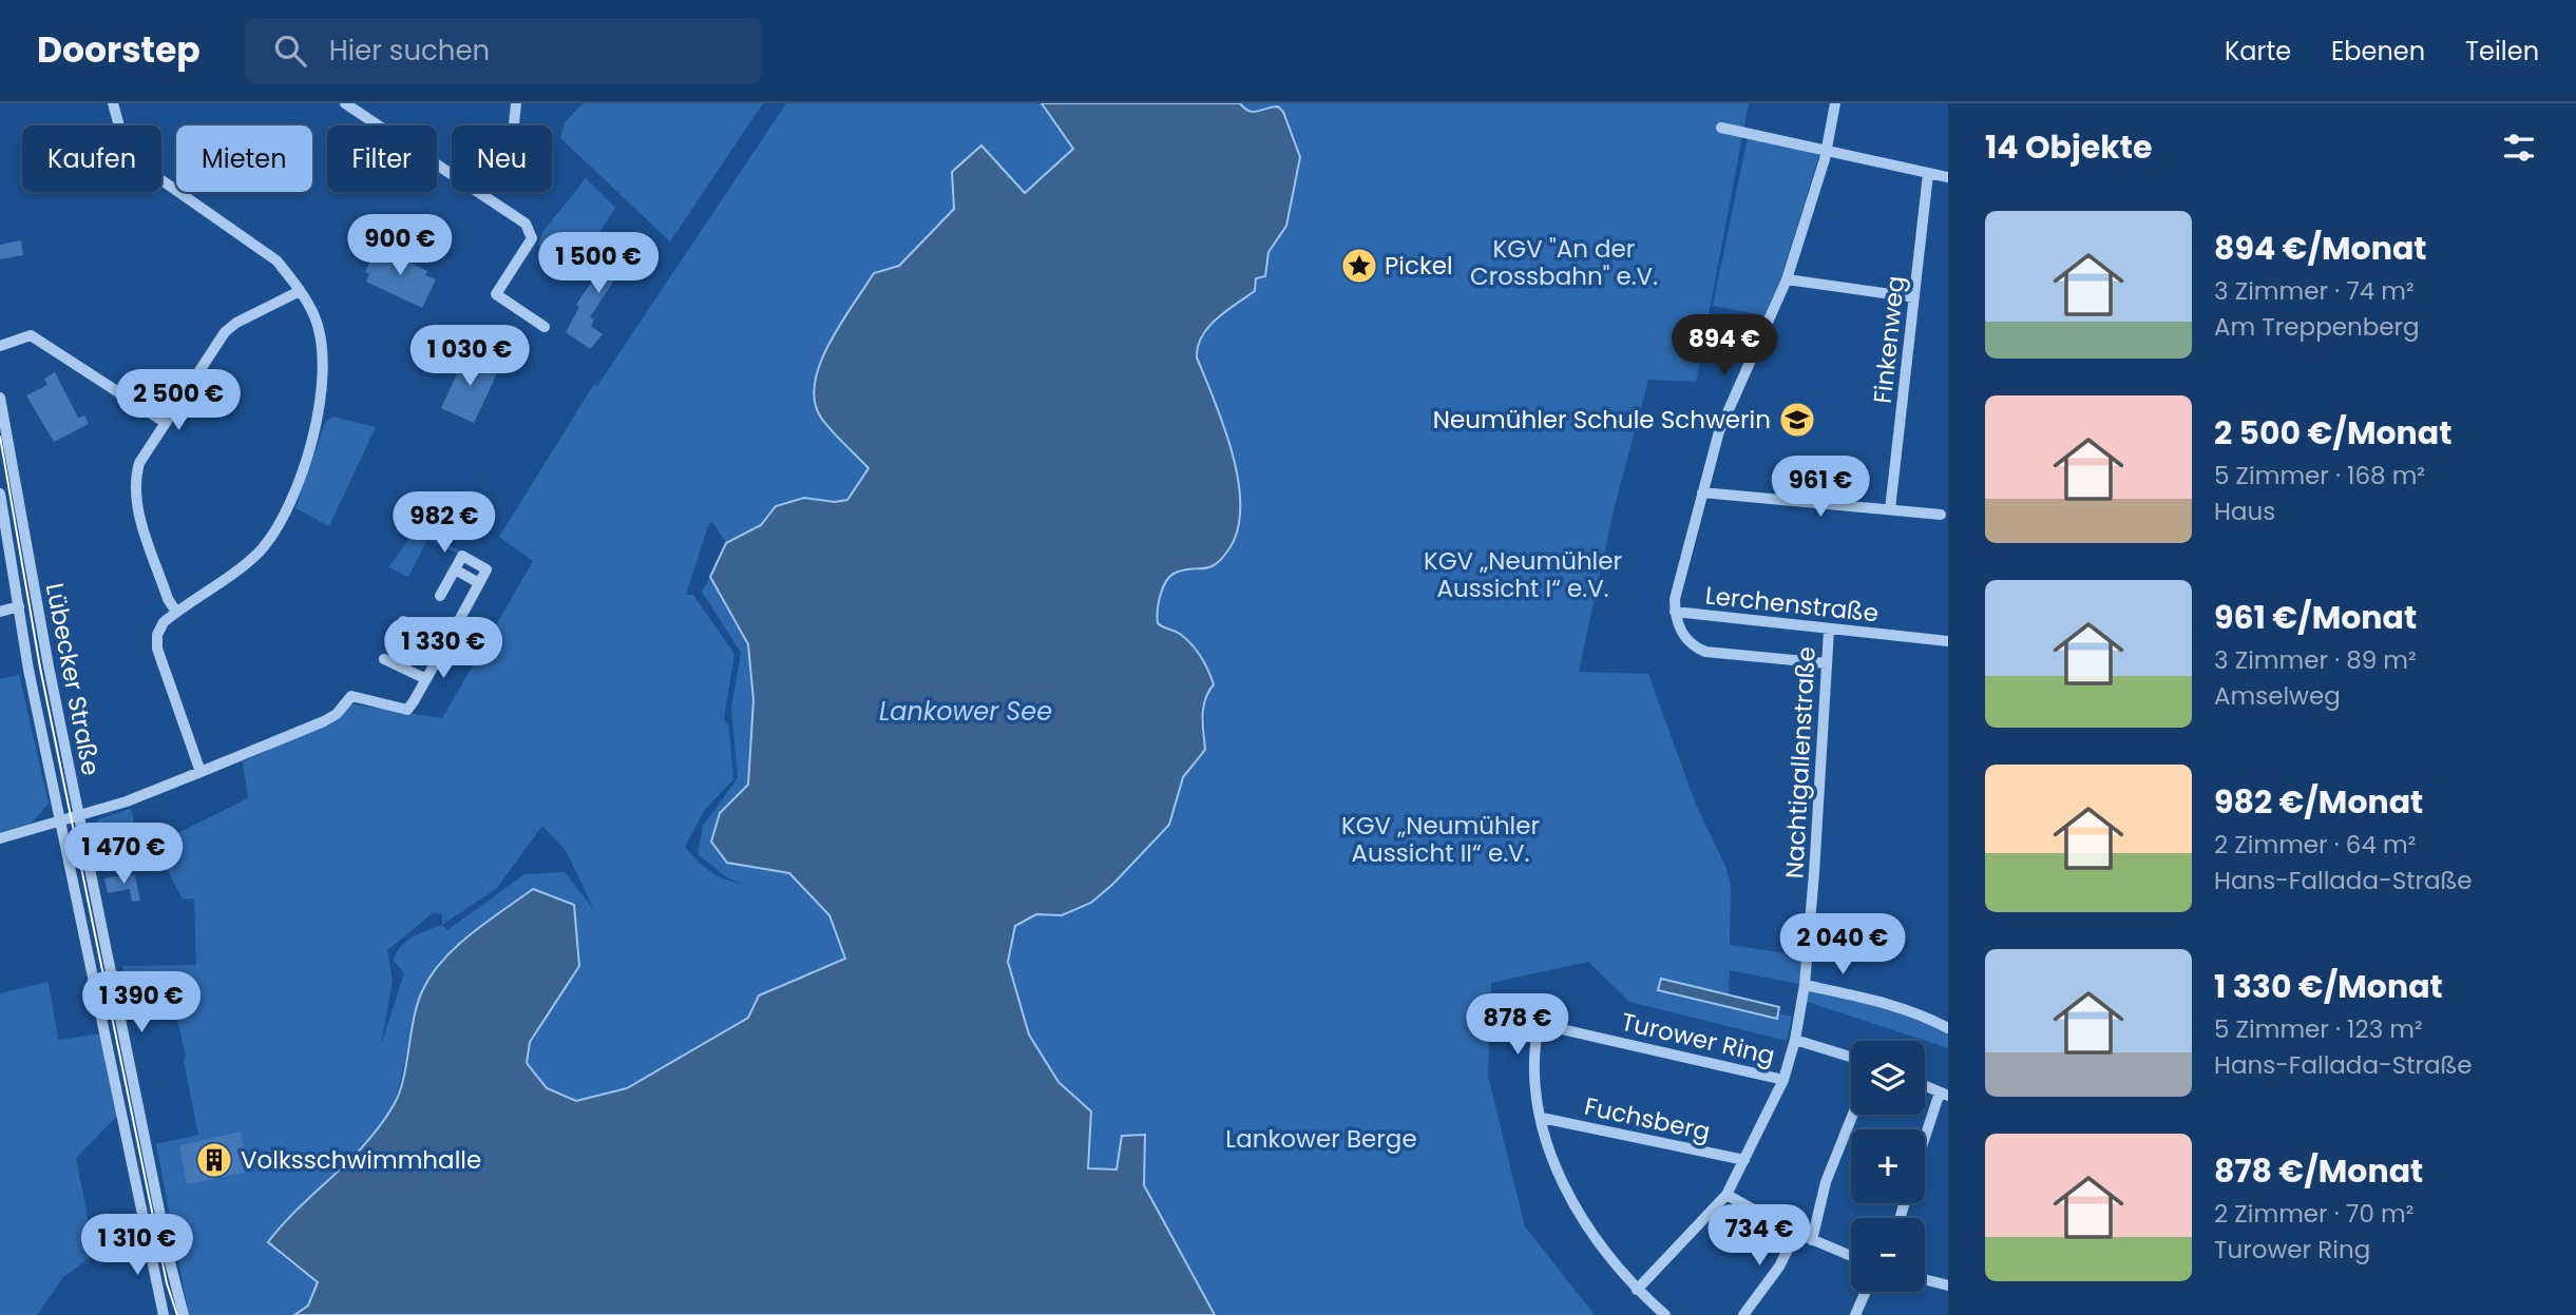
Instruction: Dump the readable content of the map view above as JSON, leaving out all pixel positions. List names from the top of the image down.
{
  "streets": {
    "street": [
      "Finkenweg",
      "Lerchenstraße",
      "Lübecker Straße",
      "Nachtigallenstraße",
      "Turower Ring",
      "Fuchsberg"
    ]
  },
  "crossings": [
    ["Lerchenstraße", "Nachtigallenstraße"],
    ["Nachtigallenstraße", "Turower Ring"],
    ["Nachtigallenstraße", "Fuchsberg"],
    ["Turower Ring", "Fuchsberg"]
  ],
  "water": ["Lankower See"],
  "parks": [
    "KGV \"An der Crossbahn\" e.V.",
    "KGV „Neumühler Aussicht I“ e.V.",
    "KGV „Neumühler Aussicht II“ e.V.",
    "Lankower Berge"
  ],
  "places": {
    "place": ["Pickel"],
    "school or university": ["Neumühler Schule Schwerin"],
    "building": ["Volksschwimmhalle"]
  },
  "page": {
    "header": "Doorstep",
    "search": "Hier suchen",
    "nav": ["Karte", "Ebenen", "Teilen"],
    "heading": "14 Objekte",
    "chip": [
      "Kaufen",
      "Mieten",
      "Filter",
      "Neu"
    ],
    "list": [
      {
        "name": "894 €/Monat",
        "note": "3 Zimmer · 74 m² · Am Treppenberg"
      },
      {
        "name": "2 500 €/Monat",
        "note": "5 Zimmer · 168 m² · Haus"
      },
      {
        "name": "961 €/Monat",
        "note": "3 Zimmer · 89 m² · Amselweg"
      },
      {
        "name": "982 €/Monat",
        "note": "2 Zimmer · 64 m² · Hans-Fallada-Straße"
      },
      {
        "name": "1 330 €/Monat",
        "note": "5 Zimmer · 123 m² · Hans-Fallada-Straße"
      },
      {
        "name": "878 €/Monat",
        "note": "2 Zimmer · 70 m² · Turower Ring"
      }
    ],
    "price": [
      "900 €",
      "1 500 €",
      "894 €",
      "1 030 €",
      "2 500 €",
      "961 €",
      "982 €",
      "1 330 €",
      "1 470 €",
      "2 040 €",
      "1 390 €",
      "878 €",
      "734 €",
      "1 310 €"
    ],
    "map_buttons": ["+", "−"]
  }
}
